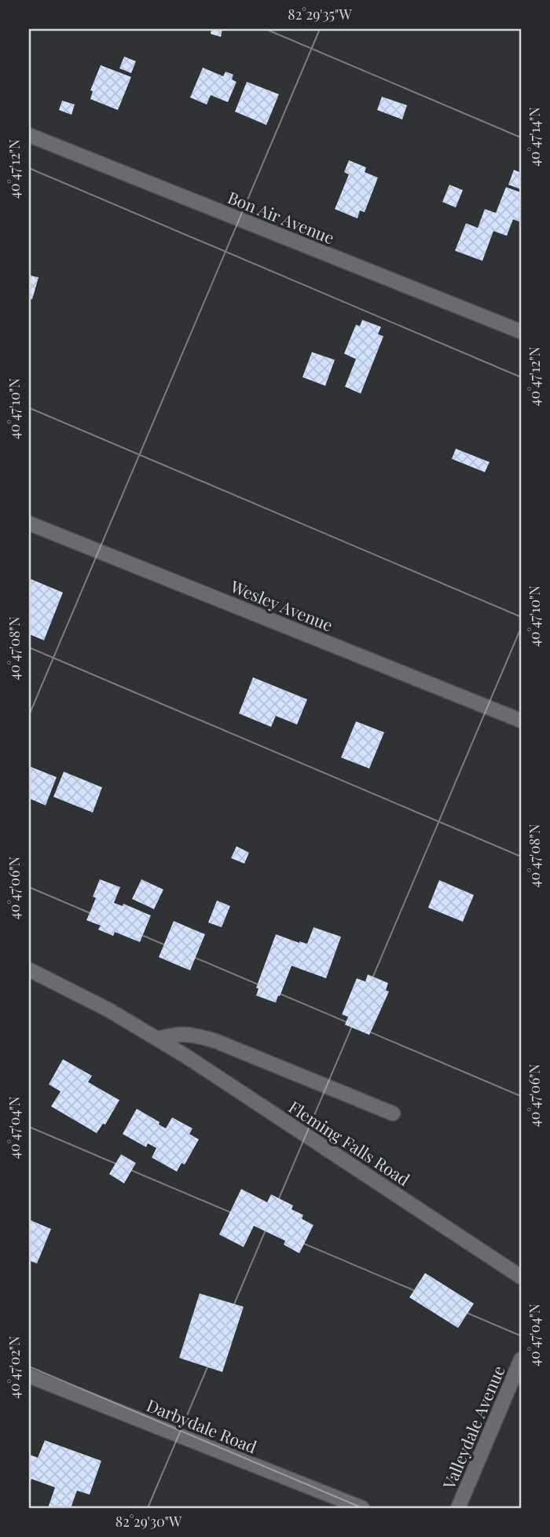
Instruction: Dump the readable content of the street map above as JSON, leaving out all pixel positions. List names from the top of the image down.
{
  "streets": {
    "street": [
      "Bon Air Avenue",
      "Wesley Avenue",
      "Fleming Falls Road",
      "Darbydale Road",
      "Valleydale Avenue"
    ]
  },
  "coordinates": [
    "82°29'35\"W",
    "40°47'14\"N",
    "40°47'12\"N",
    "40°47'10\"N",
    "40°47'08\"N",
    "40°47'06\"N",
    "40°47'04\"N",
    "40°47'02\"N",
    "82°29'30\"W"
  ]
}
